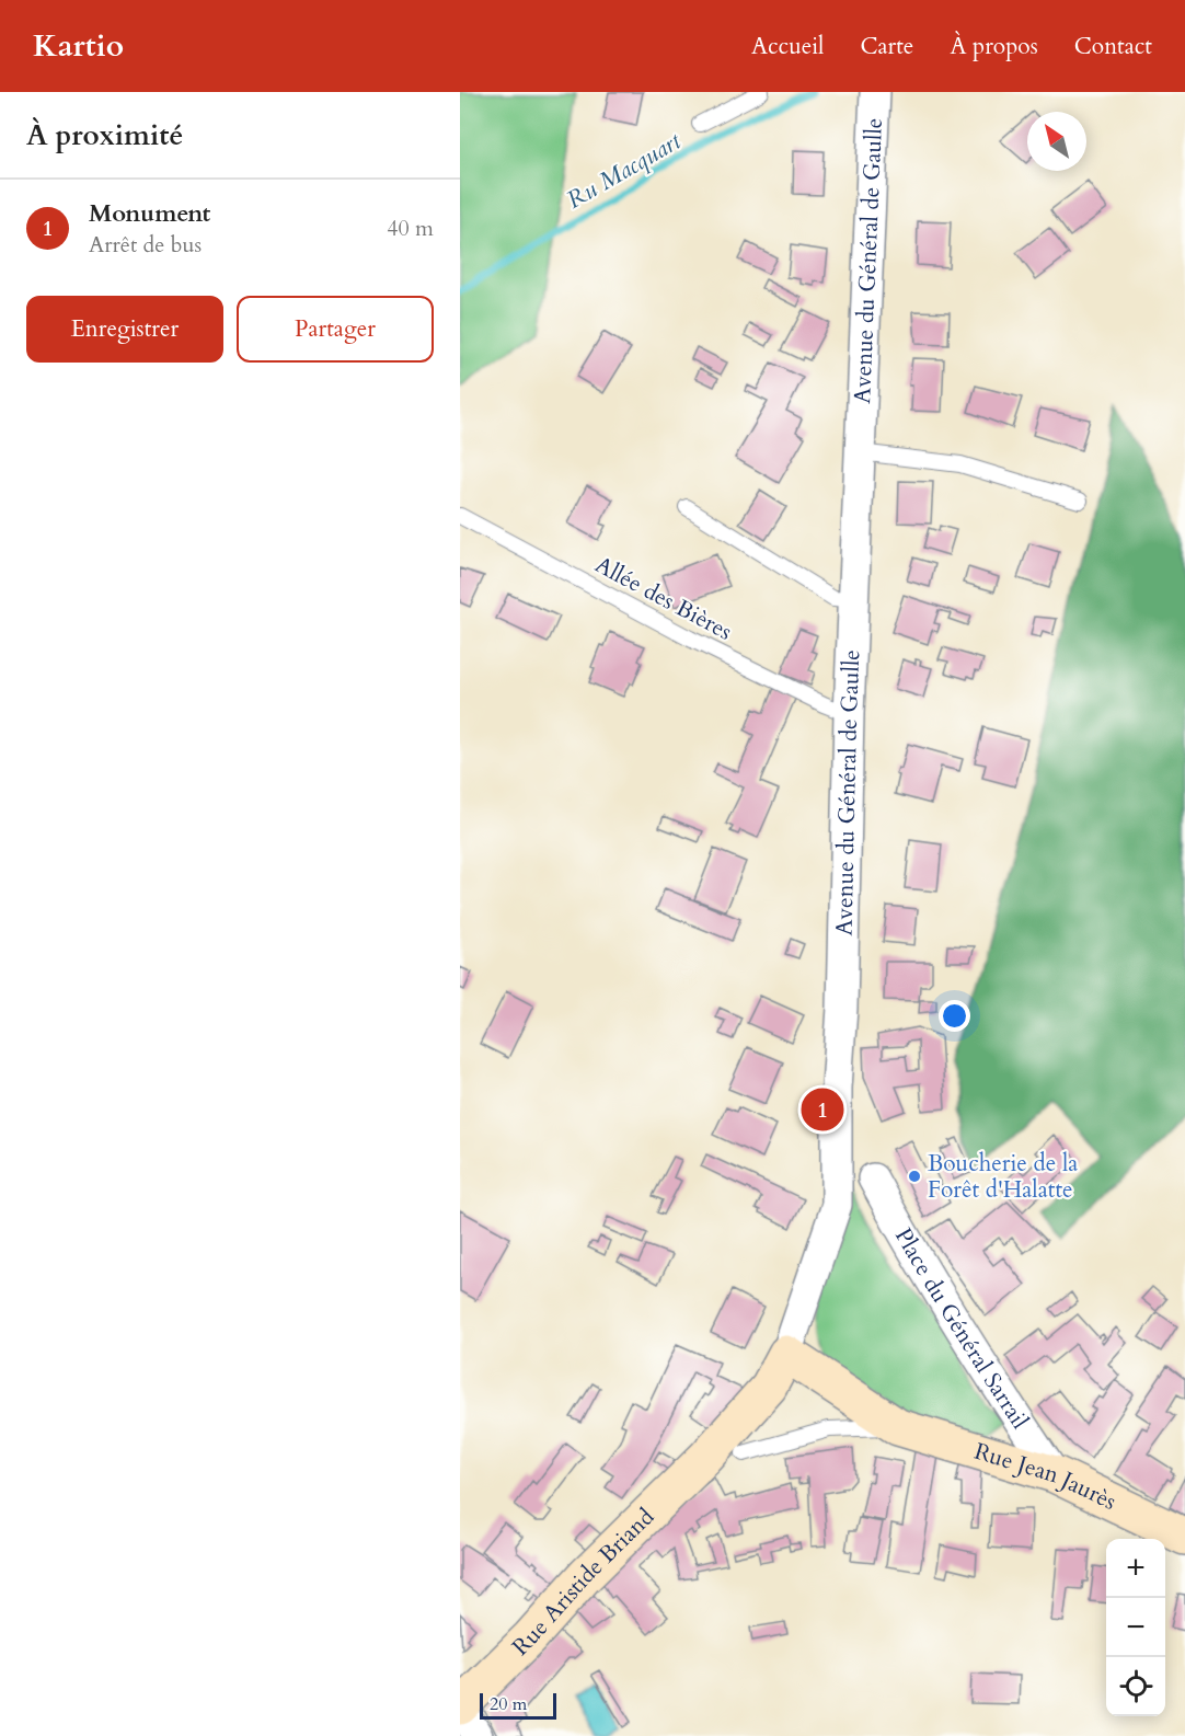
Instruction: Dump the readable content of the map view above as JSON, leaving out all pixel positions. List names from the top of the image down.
{
  "streets": {
    "street": [
      "Avenue du Général de Gaulle",
      "Place du Général Sarrail",
      "Rue Jean Jaurès",
      "Rue Aristide Briand"
    ],
    "lane": ["Allée des Bières"]
  },
  "crossings": [
    ["Avenue du Général de Gaulle", "Allée des Bières"],
    ["Avenue du Général de Gaulle", "Rue Aristide Briand"],
    ["Place du Général Sarrail", "Rue Jean Jaurès"]
  ],
  "water": ["Ru Macquart"],
  "places": ["Boucherie de la Forêt d'Halatte"],
  "scale_bar": "20 m",
  "north": "top left",
  "page": {
    "header": "Kartio",
    "nav": [
      "Accueil",
      "Carte",
      "À propos",
      "Contact"
    ],
    "heading": "À proximité",
    "list": [
      {
        "mark": "1",
        "name": "Monument",
        "note": "Arrêt de bus",
        "value": "40 m"
      }
    ],
    "buttons": ["Enregistrer", "Partager"],
    "pins": "1",
    "map_buttons": ["+", "−"],
    "scale": "20 m"
  }
}
